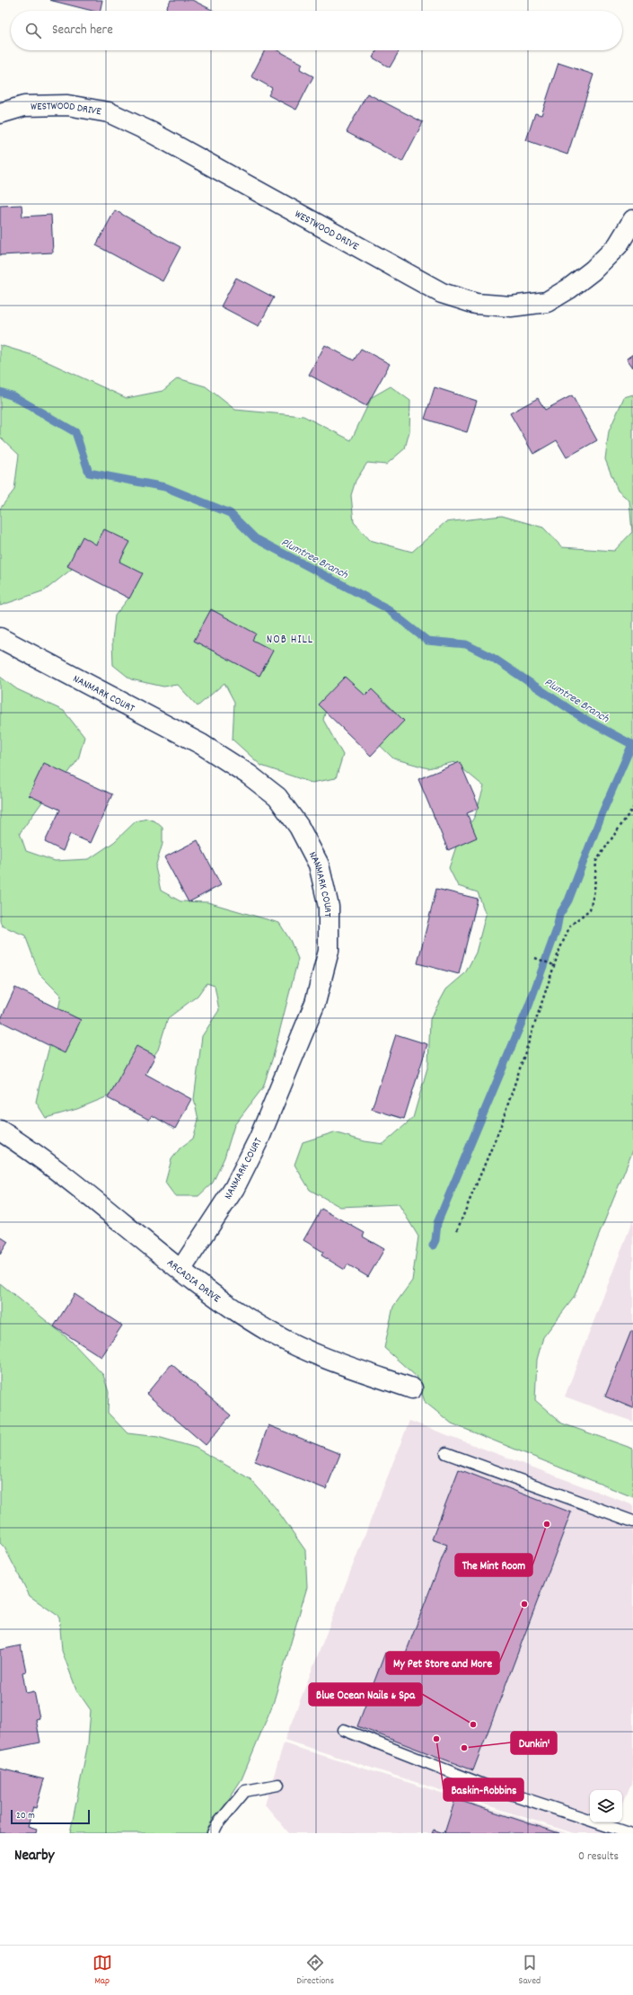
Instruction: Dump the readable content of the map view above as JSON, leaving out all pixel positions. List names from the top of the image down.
{
  "streets": {
    "street": ["WESTWOOD DRIVE", "NANMARK COURT", "ARCADIA DRIVE"]
  },
  "crossings": [
    ["NANMARK COURT", "ARCADIA DRIVE"]
  ],
  "districts": ["NOB HILL"],
  "water": ["Plumtree Branch"],
  "places": [
    "The Mint Room",
    "My Pet Store and More",
    "Blue Ocean Nails & Spa",
    "Baskin-Robbins",
    "Dunkin'"
  ],
  "scale_bar": "20 m",
  "page": {
    "search": "Search here",
    "scale": "20 m",
    "heading": ["Nearby", "0 results"],
    "nav": ["Map", "Directions", "Saved"]
  }
}
